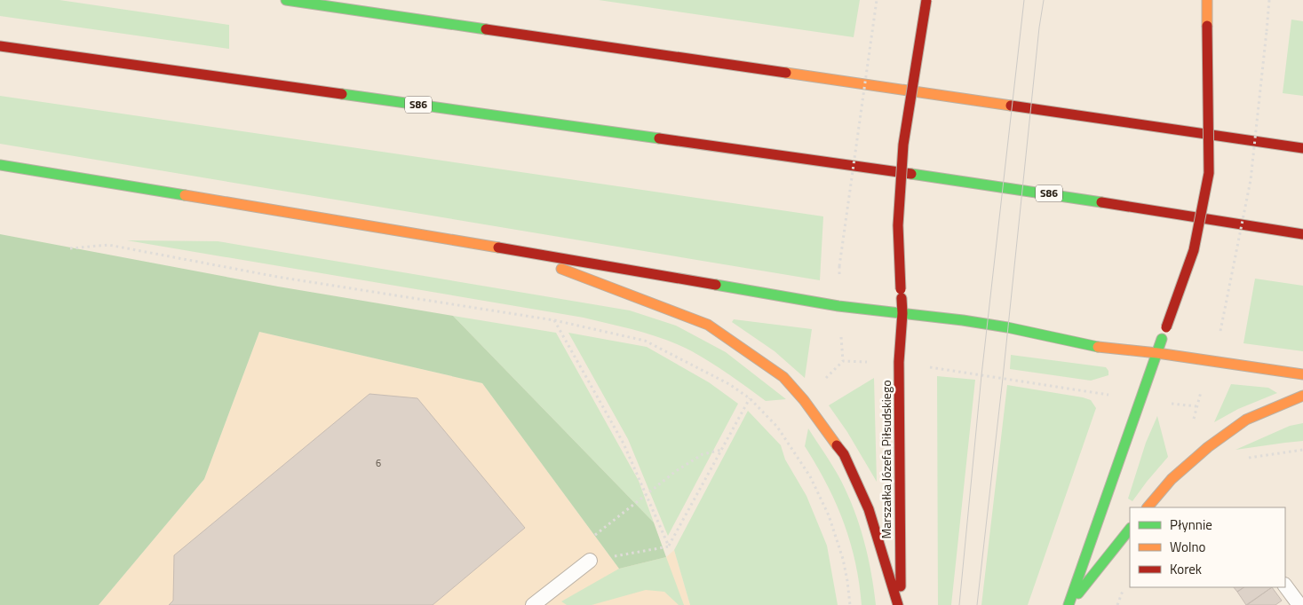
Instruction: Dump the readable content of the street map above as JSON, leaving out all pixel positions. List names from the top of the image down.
{
  "streets": {
    "main road": ["S86", "Marszałka Józefa Piłsudskiego"]
  },
  "house_numbers": ["6"],
  "legend": ["Płynnie", "Wolno", "Korek"]
}
